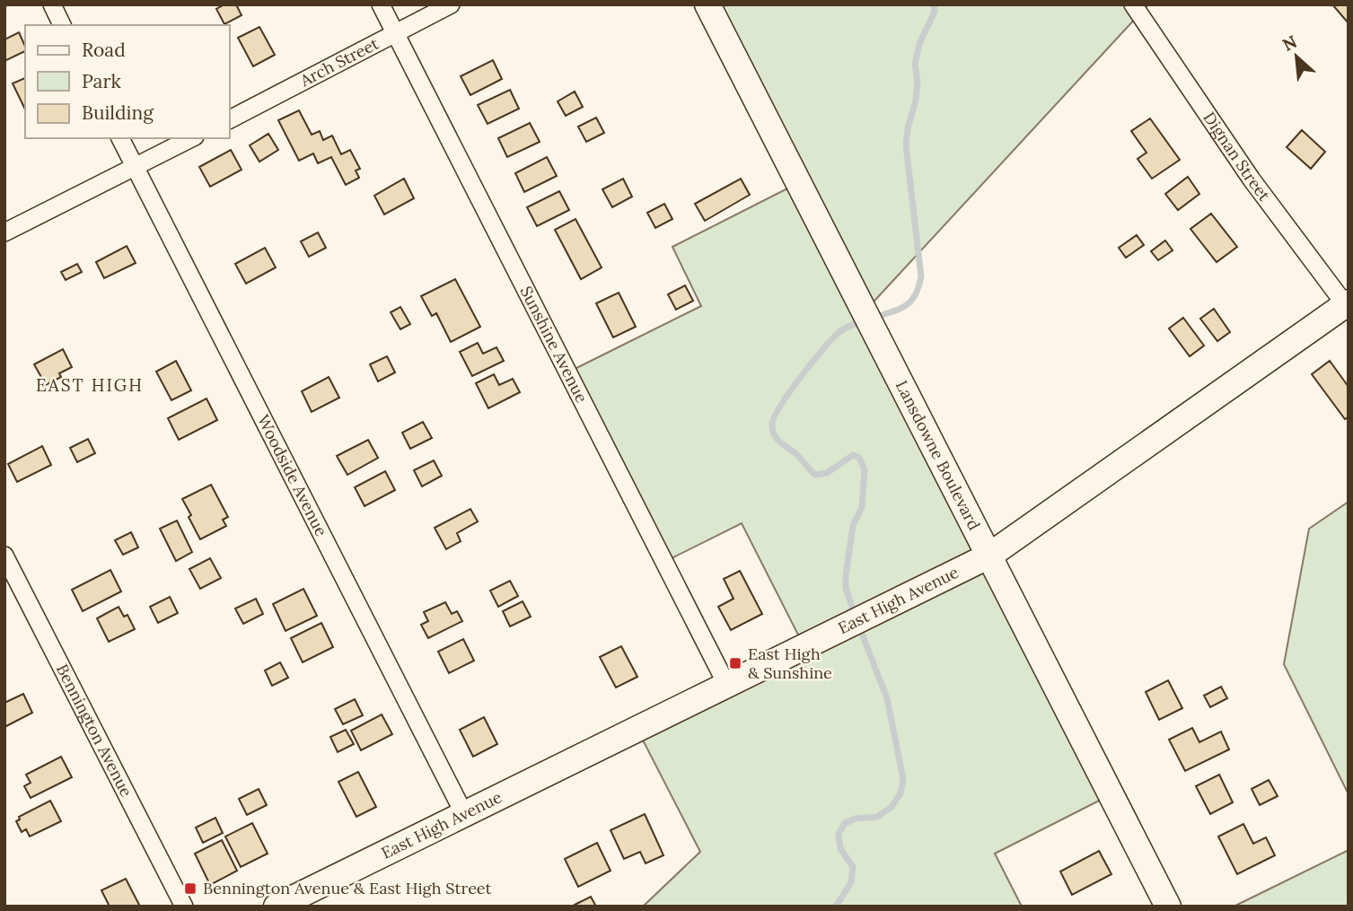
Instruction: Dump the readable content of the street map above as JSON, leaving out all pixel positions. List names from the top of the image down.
{
  "streets": {
    "street": [
      "Arch Street",
      "Dignan Street",
      "Sunshine Avenue",
      "Lansdowne Boulevard",
      "Woodside Avenue",
      "East High Avenue",
      "Bennington Avenue"
    ]
  },
  "crossings": [
    ["Arch Street", "Sunshine Avenue"],
    ["Dignan Street", "East High Avenue"],
    ["Sunshine Avenue", "East High Avenue"],
    ["Lansdowne Boulevard", "East High Avenue"],
    ["Woodside Avenue", "East High Avenue"]
  ],
  "districts": ["EAST HIGH"],
  "places": {
    "transit": ["East High & Sunshine", "Bennington Avenue & East High Street"]
  },
  "legend": ["Road", "Park", "Building"],
  "north": "top left"
}
